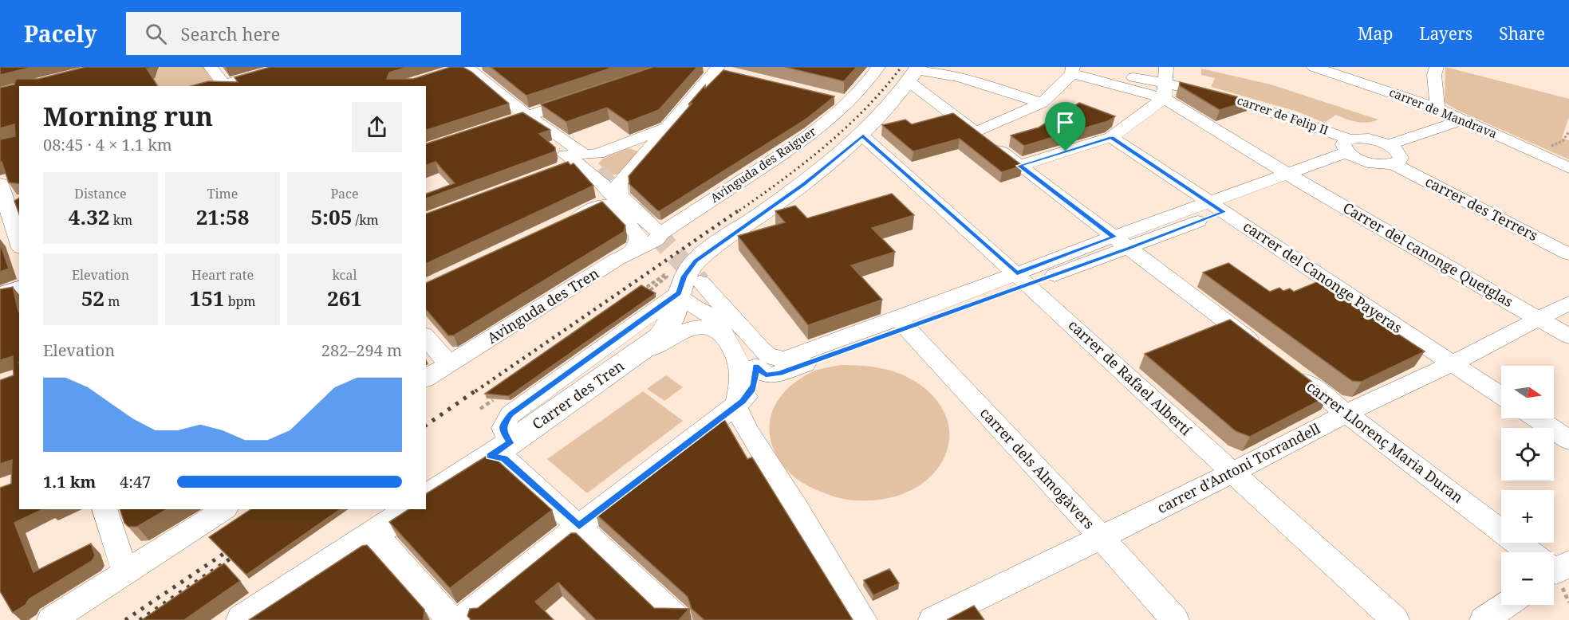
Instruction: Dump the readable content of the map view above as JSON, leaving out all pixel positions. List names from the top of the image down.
{
  "streets": {
    "main road": ["Carrer des Tren"],
    "street": [
      "carrer de Mandrava",
      "carrer de Felip II",
      "Avinguda des Raiguer",
      "carrer des Terrers",
      "Carrer del canonge Quetglas",
      "carrer del Canonge Payeras",
      "Avinguda des Tren",
      "carrer de Rafael Albertí",
      "carrer Llorenç Maria Duran",
      "carrer dels Almogàvers",
      "carrer d'Antoni Torrandell"
    ]
  },
  "crossings": [
    ["Avinguda des Raiguer", "Avinguda des Tren"],
    ["Carrer del canonge Quetglas", "carrer d'Antoni Torrandell"],
    ["carrer del Canonge Payeras", "carrer d'Antoni Torrandell"],
    ["carrer de Rafael Albertí", "carrer d'Antoni Torrandell"],
    ["carrer Llorenç Maria Duran", "carrer d'Antoni Torrandell"],
    ["carrer dels Almogàvers", "carrer d'Antoni Torrandell"]
  ],
  "north": "right",
  "page": {
    "header": "Pacely",
    "search": "Search here",
    "nav": ["Map", "Layers", "Share"],
    "heading": ["Morning run", "08:45 · 4 × 1.1 km"],
    "stats": [
      ["Distance", "4.32 km"],
      ["Time", "21:58"],
      ["Pace", "5:05 /km"],
      ["Elevation", "52 m"],
      ["Heart rate", "151 bpm"],
      ["kcal", "261"]
    ],
    "chart": ["Elevation", "282–294 m"],
    "map_buttons": ["+", "−"],
    "list": [
      {
        "name": "1.1 km",
        "note": "4:47"
      }
    ]
  }
}
